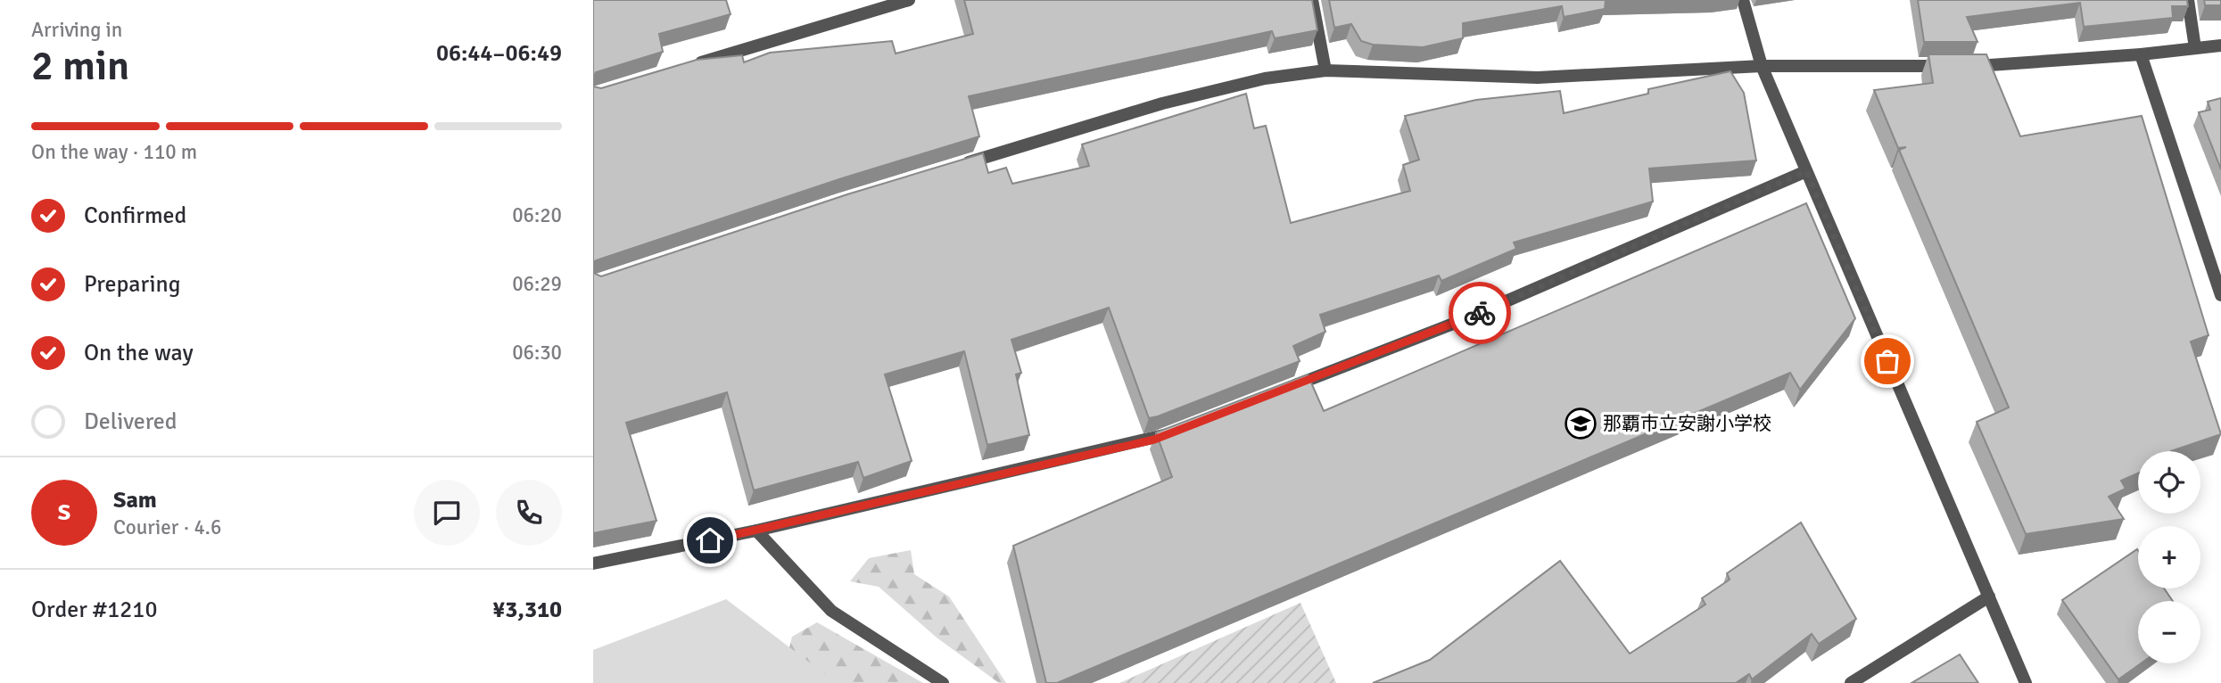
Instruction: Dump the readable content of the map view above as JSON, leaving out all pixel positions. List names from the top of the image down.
{
  "places": {
    "school or university": ["那覇市立安謝小学校"]
  },
  "page": {
    "heading": ["2 min", "Arriving in", "06:44–06:49"],
    "panel": [
      "Sam",
      "Courier · 4.6",
      "Order #1210",
      "¥3,310"
    ],
    "bar": "On the way · 110 m",
    "list": [
      ["Confirmed", "06:20"],
      ["Preparing", "06:29"],
      ["On the way", "06:30"],
      "Delivered"
    ],
    "map_buttons": ["+", "−"],
    "round": "S"
  }
}
